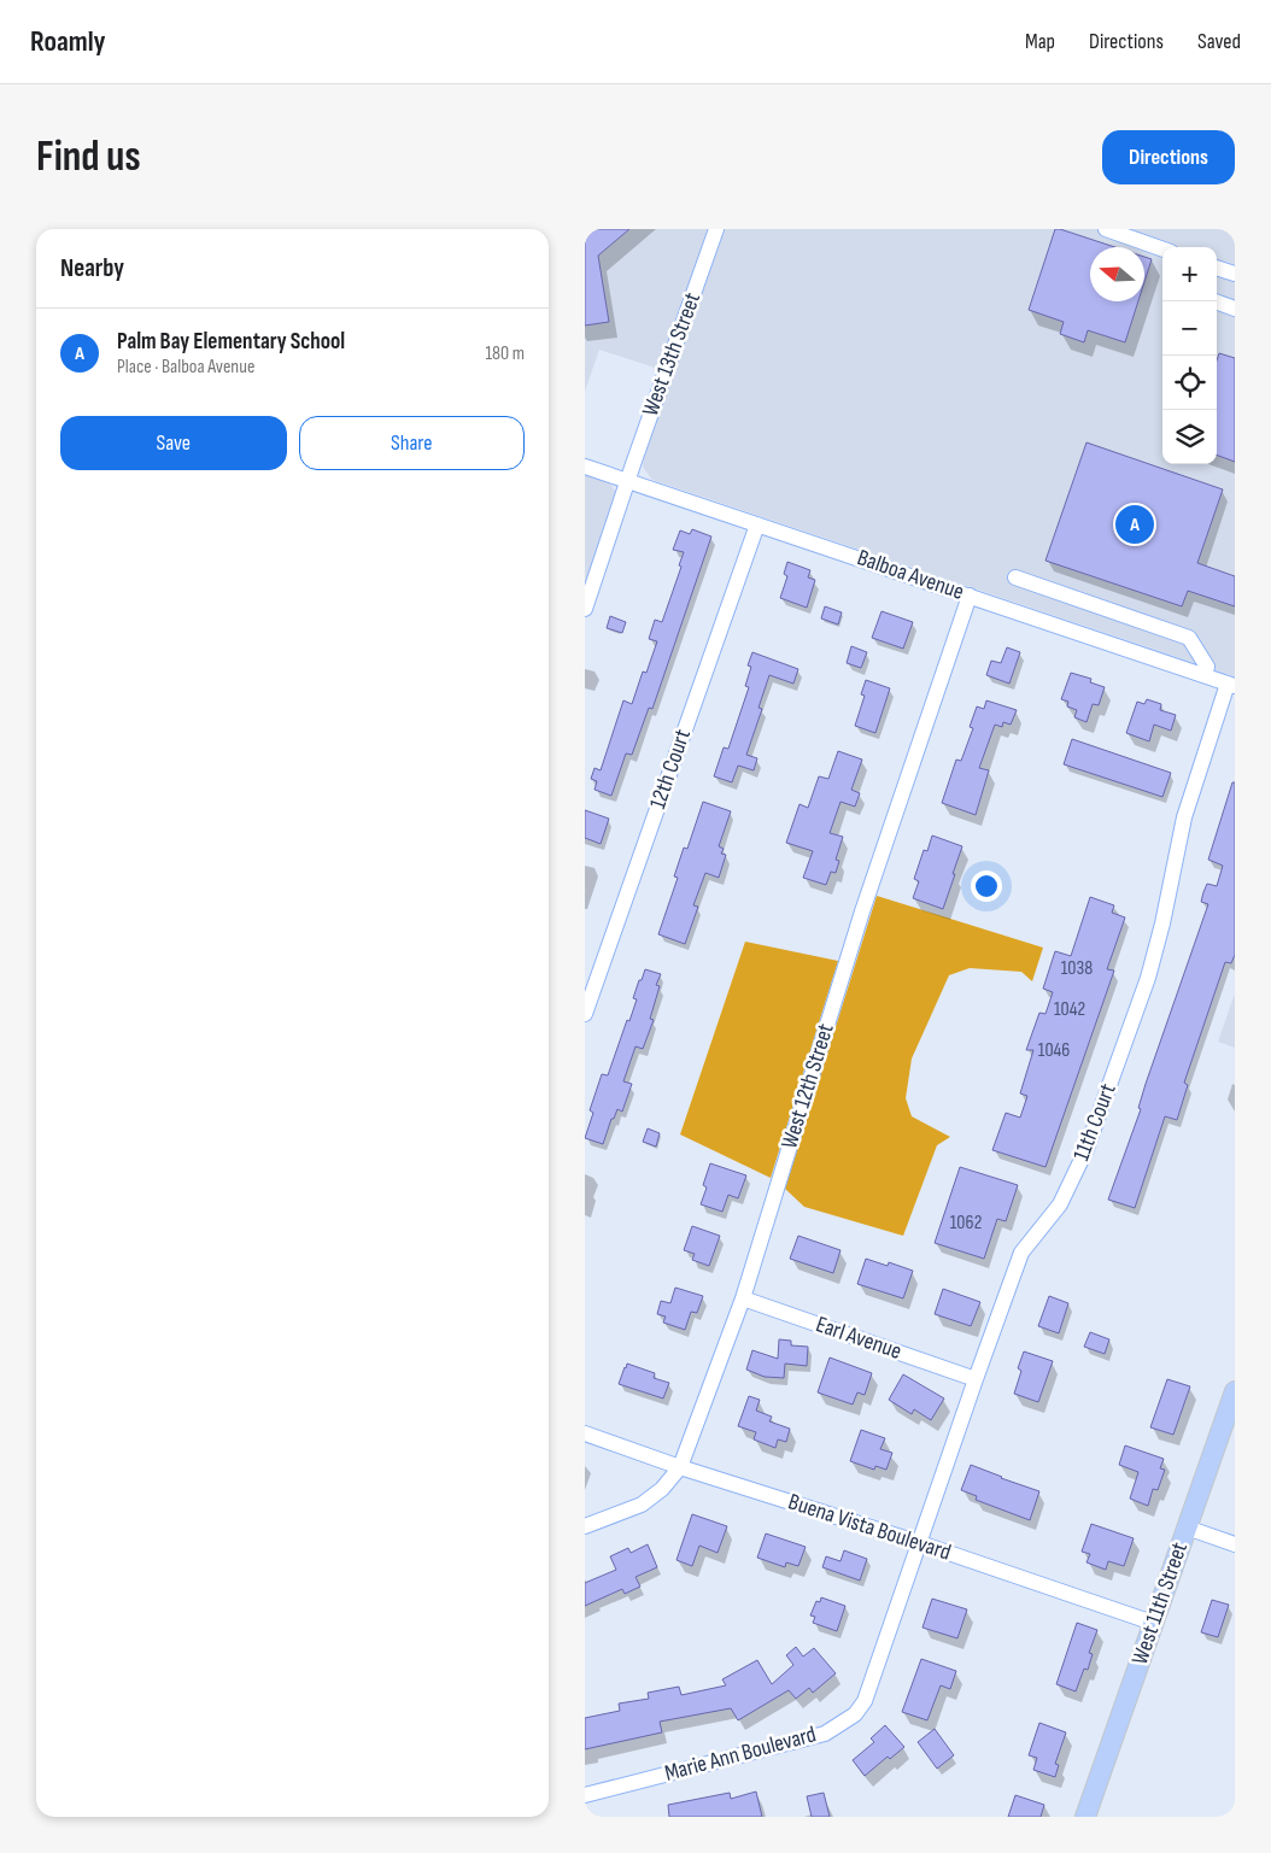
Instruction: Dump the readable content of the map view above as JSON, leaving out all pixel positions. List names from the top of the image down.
{
  "streets": {
    "main road": ["West 11th Street"],
    "street": [
      "West 13th Street",
      "Balboa Avenue",
      "12th Court",
      "West 12th Street",
      "11th Court",
      "Earl Avenue",
      "Buena Vista Boulevard",
      "Marie Ann Boulevard"
    ]
  },
  "crossings": [
    ["West 13th Street", "Balboa Avenue"],
    ["Balboa Avenue", "12th Court"],
    ["Balboa Avenue", "West 12th Street"],
    ["Balboa Avenue", "11th Court"],
    ["West 12th Street", "Earl Avenue"],
    ["West 12th Street", "Buena Vista Boulevard"],
    ["11th Court", "Earl Avenue"],
    ["11th Court", "Buena Vista Boulevard"],
    ["11th Court", "Marie Ann Boulevard"],
    ["Buena Vista Boulevard", "West 11th Street"],
    ["Buena Vista Boulevard", "Marie Ann Boulevard"]
  ],
  "house_numbers": [
    "1038",
    "1042",
    "1046",
    "1062"
  ],
  "north": "left",
  "page": {
    "header": "Roamly",
    "nav": ["Map", "Directions", "Saved"],
    "buttons": [
      "Directions",
      ["Save", "Share"]
    ],
    "title": "Find us",
    "heading": "Nearby",
    "map_buttons": ["+", "−"],
    "list": [
      {
        "mark": "A",
        "name": "Palm Bay Elementary School",
        "note": "Place · Balboa Avenue",
        "value": "180 m"
      }
    ],
    "pins": "A"
  }
}
